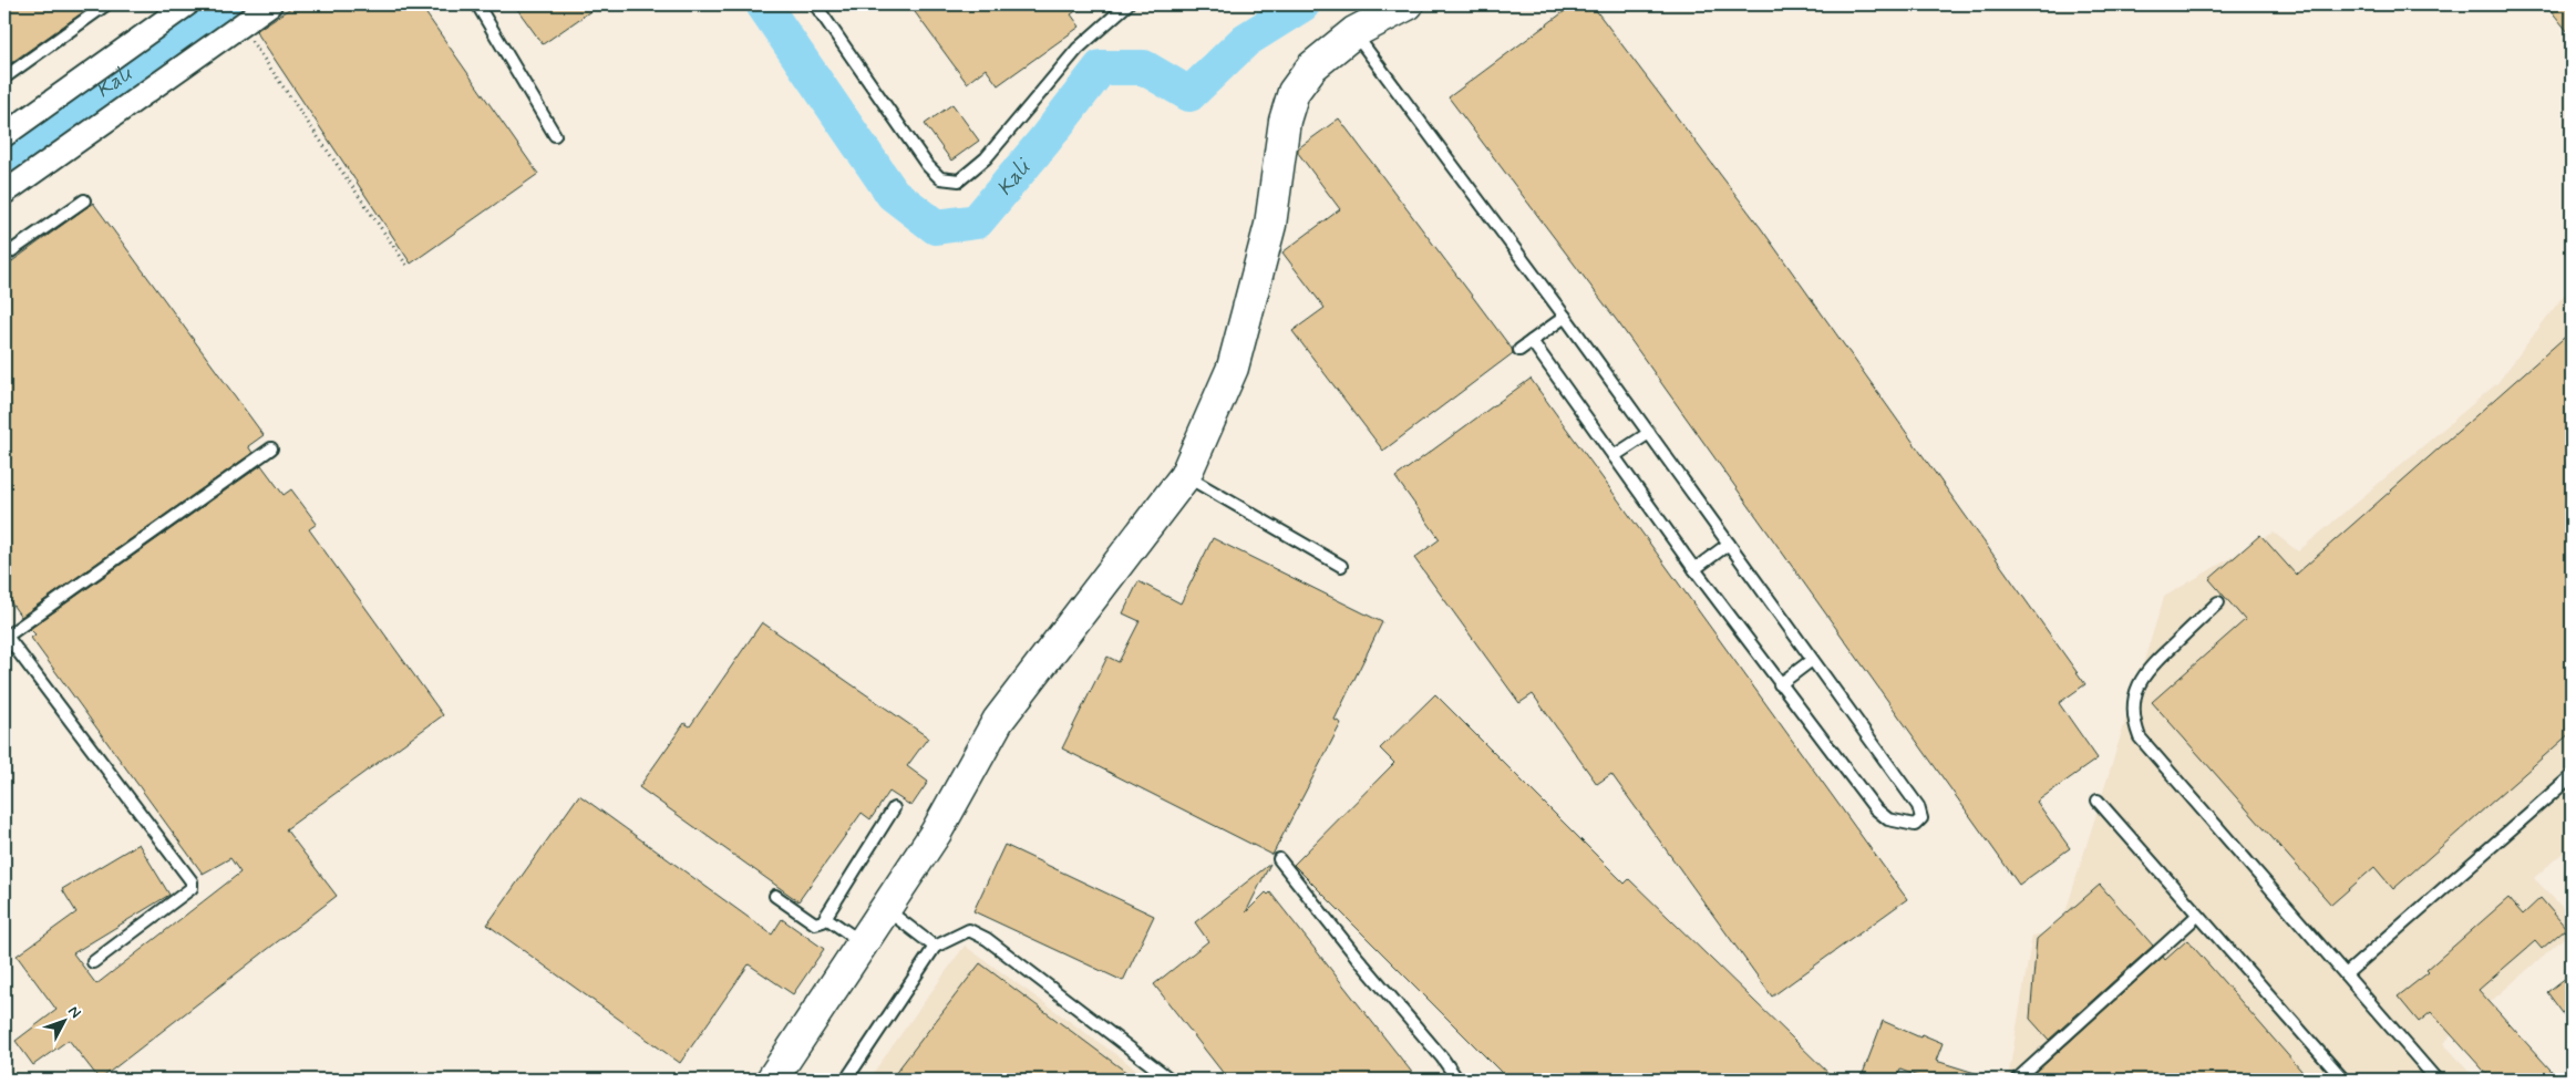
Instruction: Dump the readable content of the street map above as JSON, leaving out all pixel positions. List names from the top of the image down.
{
  "water": ["Kali"],
  "north": "top right"
}
